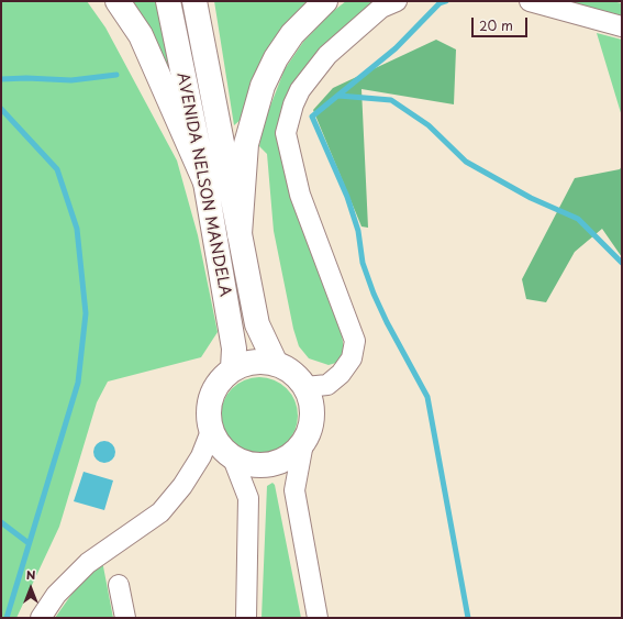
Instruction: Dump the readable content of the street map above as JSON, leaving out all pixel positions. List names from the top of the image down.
{
  "streets": {
    "main road": ["AVENIDA NELSON MANDELA"]
  },
  "scale_bar": "20 m",
  "north": "top"
}
